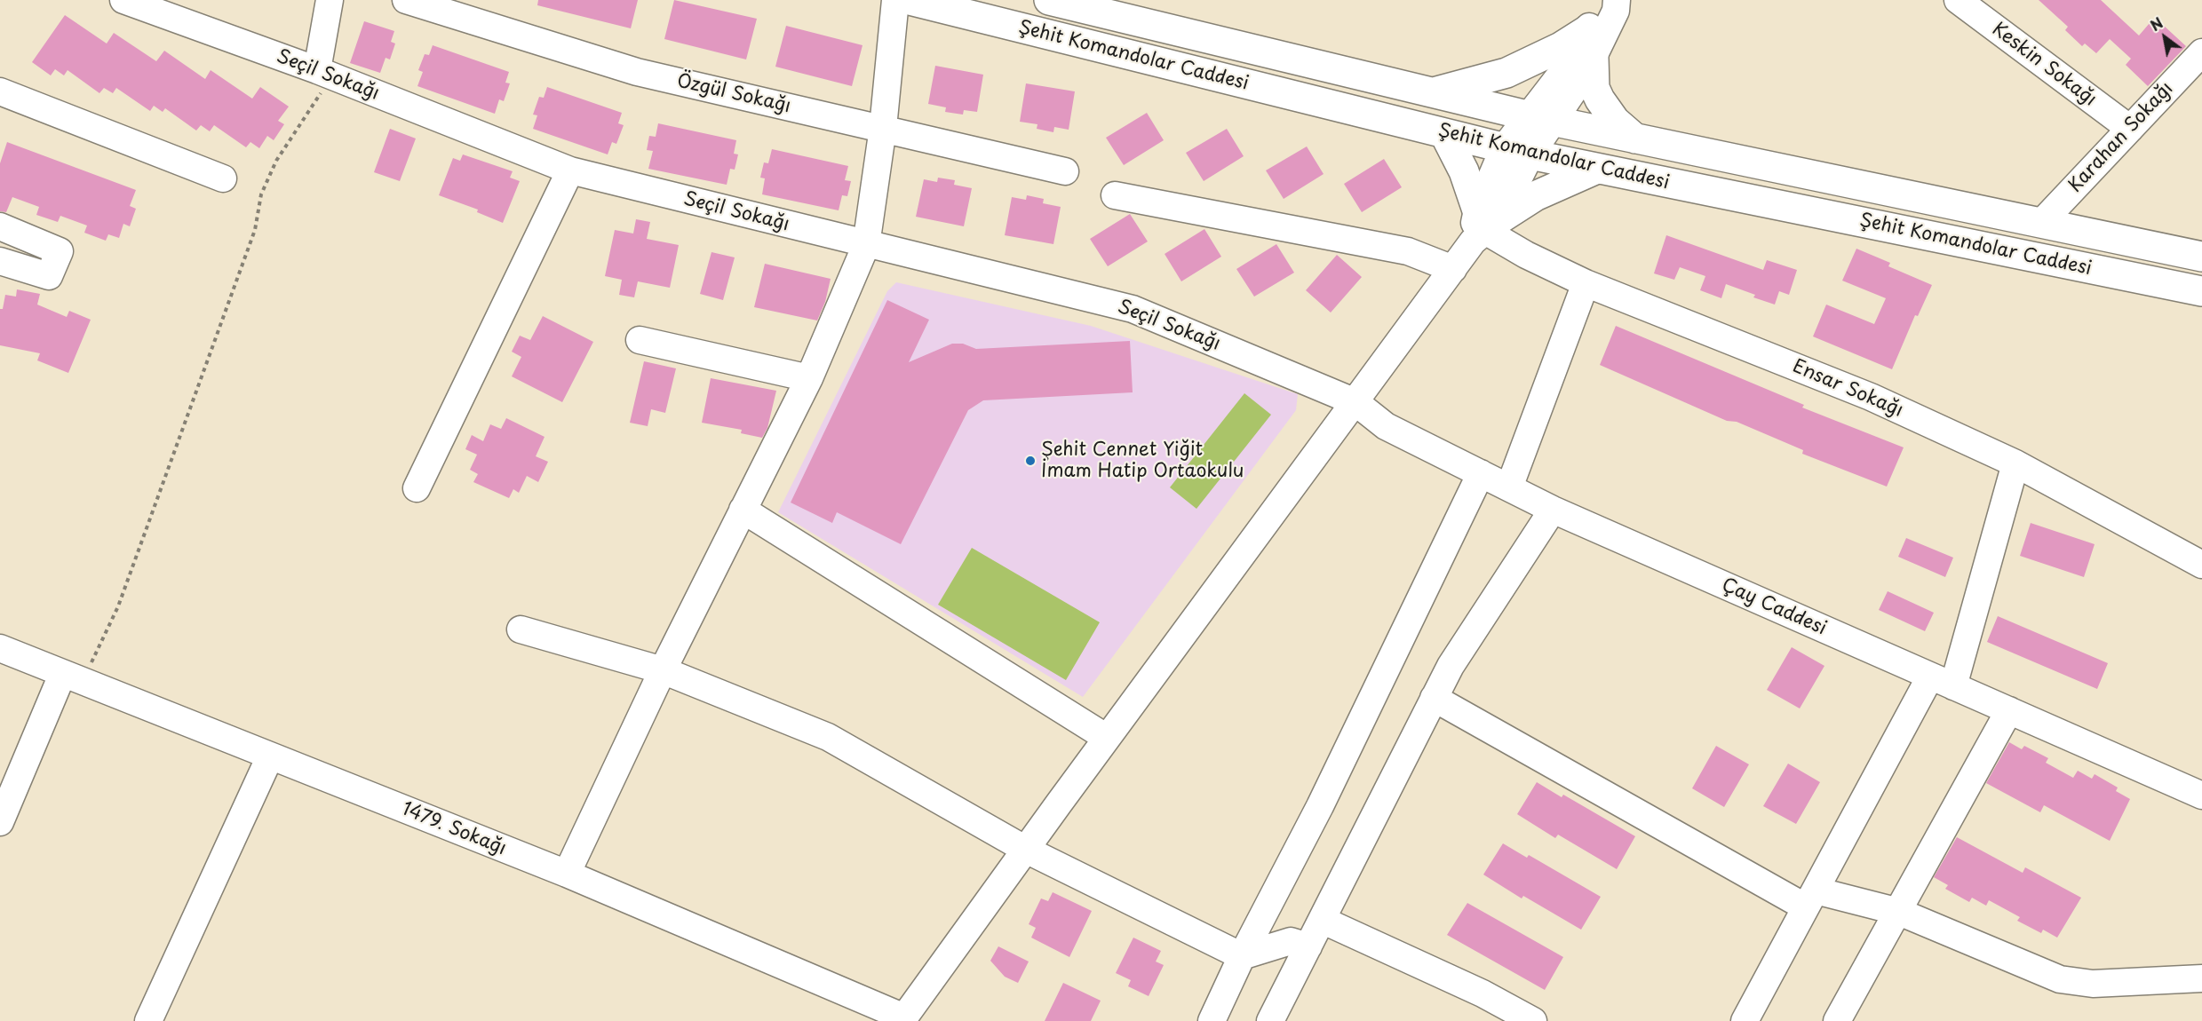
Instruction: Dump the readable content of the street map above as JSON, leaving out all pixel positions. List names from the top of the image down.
{
  "streets": {
    "main road": ["Şehit Komandolar Caddesi"],
    "street": [
      "Keskin Sokağı",
      "Seçil Sokağı",
      "Özgül Sokağı",
      "Karahan Sokağı",
      "Ensar Sokağı",
      "Çay Caddesi",
      "1479. Sokağı"
    ]
  },
  "crossings": [
    ["Şehit Komandolar Caddesi", "Karahan Sokağı"],
    ["Keskin Sokağı", "Karahan Sokağı"],
    ["Seçil Sokağı", "Çay Caddesi"]
  ],
  "places": ["Şehit Cennet Yiğit İmam Hatip Ortaokulu"],
  "north": "top left"
}
